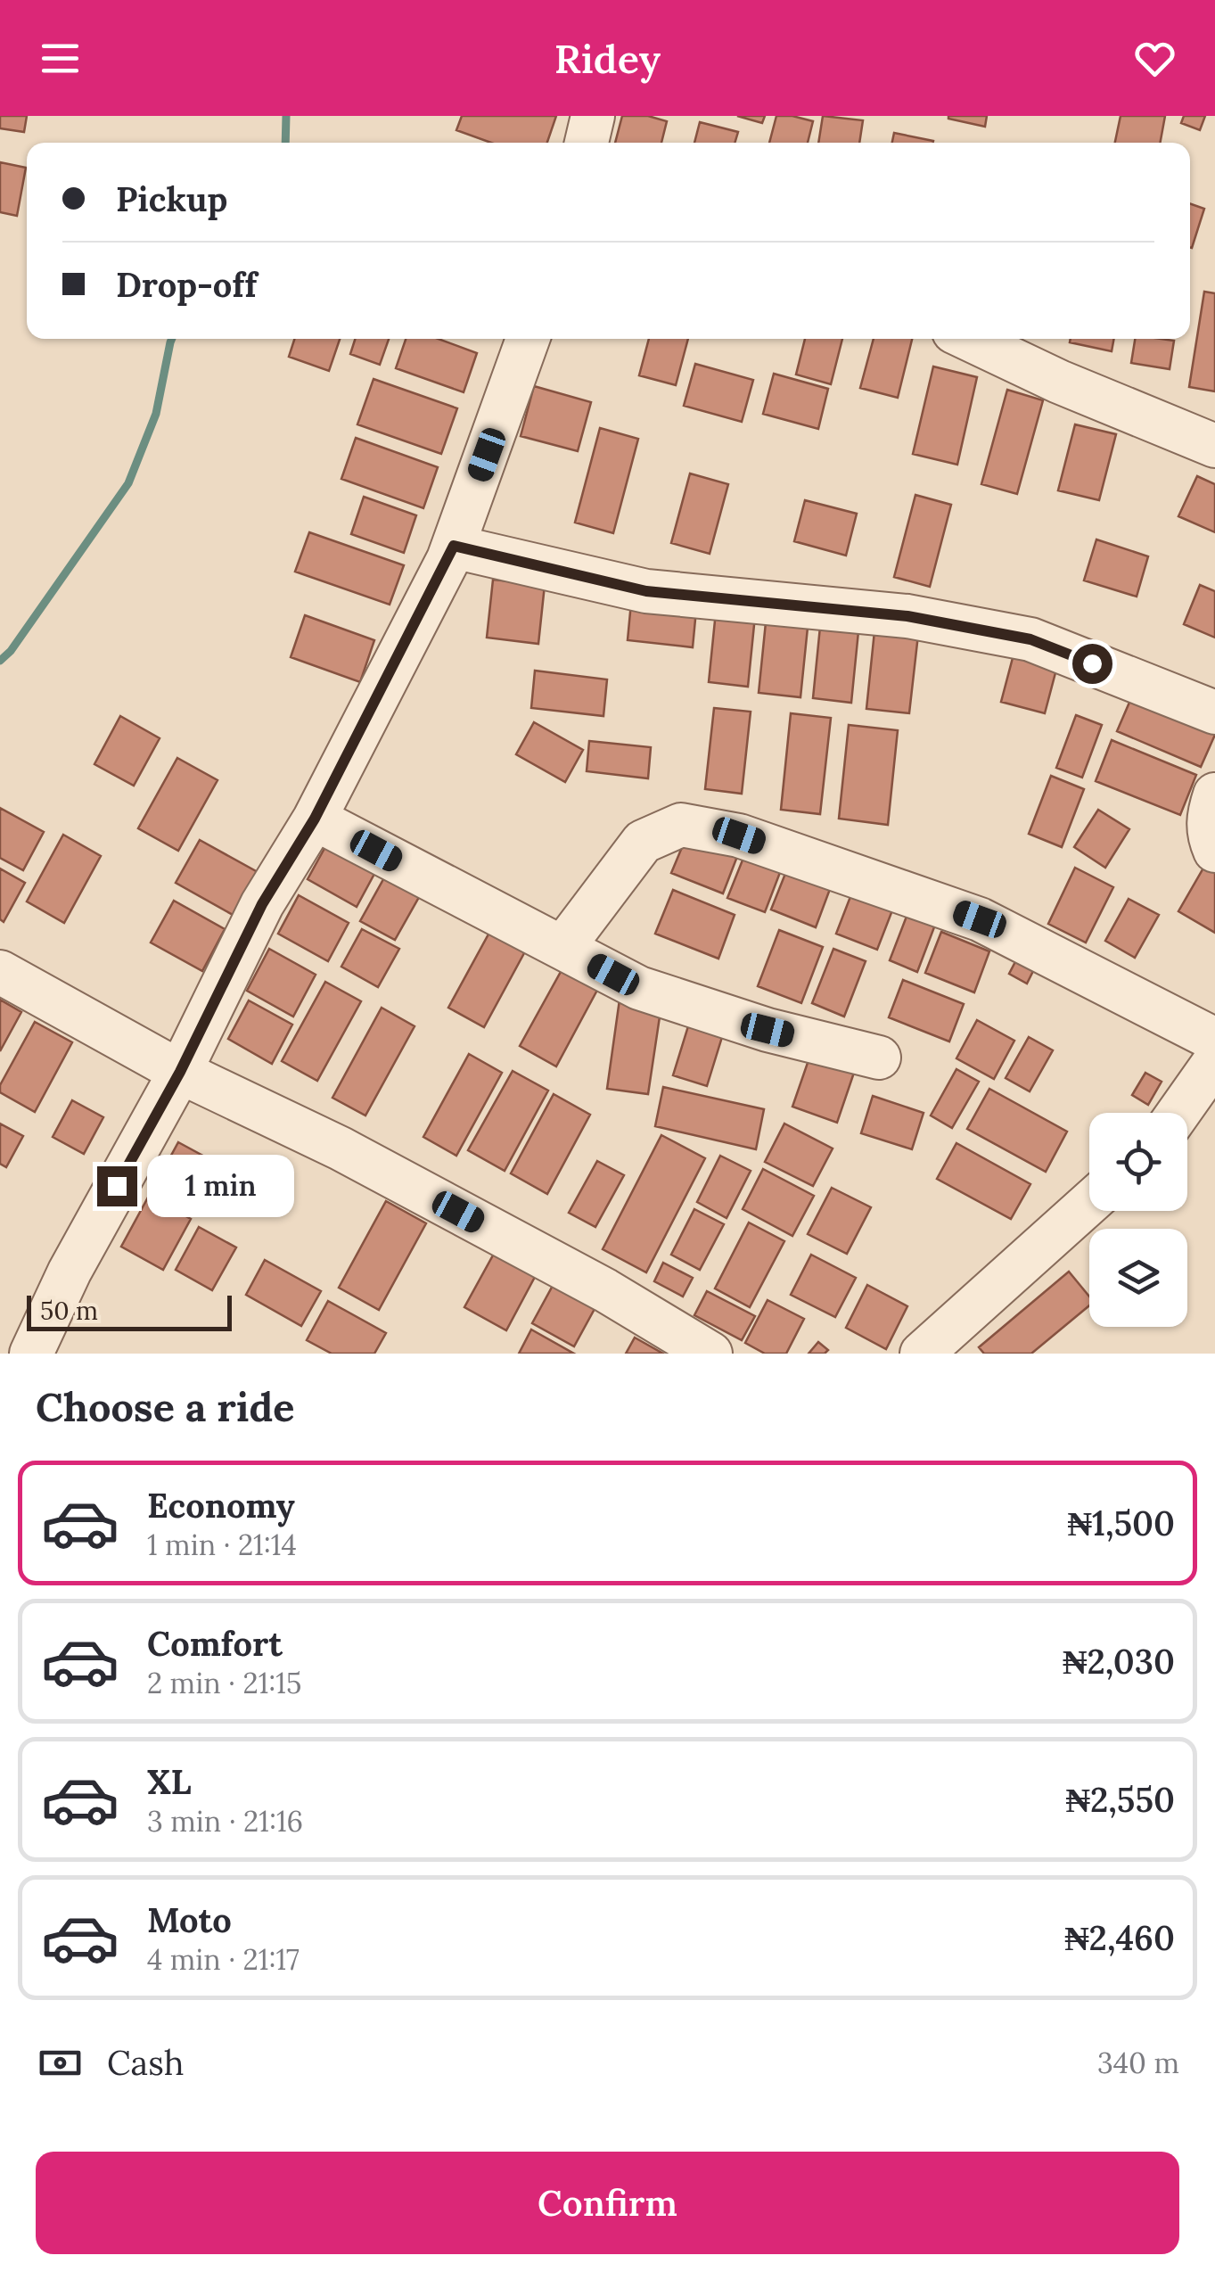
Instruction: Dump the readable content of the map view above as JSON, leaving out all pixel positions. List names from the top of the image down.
{
  "scale_bar": "50 m",
  "page": {
    "header": "Ridey",
    "banner": ["Pickup", "Drop-off"],
    "bubble": "1 min",
    "scale": "50 m",
    "heading": "Choose a ride",
    "list": [
      {
        "name": "Economy",
        "note": "1 min · 21:14",
        "value": "₦1,500"
      },
      {
        "name": "Comfort",
        "note": "2 min · 21:15",
        "value": "₦2,030"
      },
      {
        "name": "XL",
        "note": "3 min · 21:16",
        "value": "₦2,550"
      },
      {
        "name": "Moto",
        "note": "4 min · 21:17",
        "value": "₦2,460"
      }
    ],
    "pay": ["Cash", "340 m"],
    "buttons": "Confirm"
  }
}
